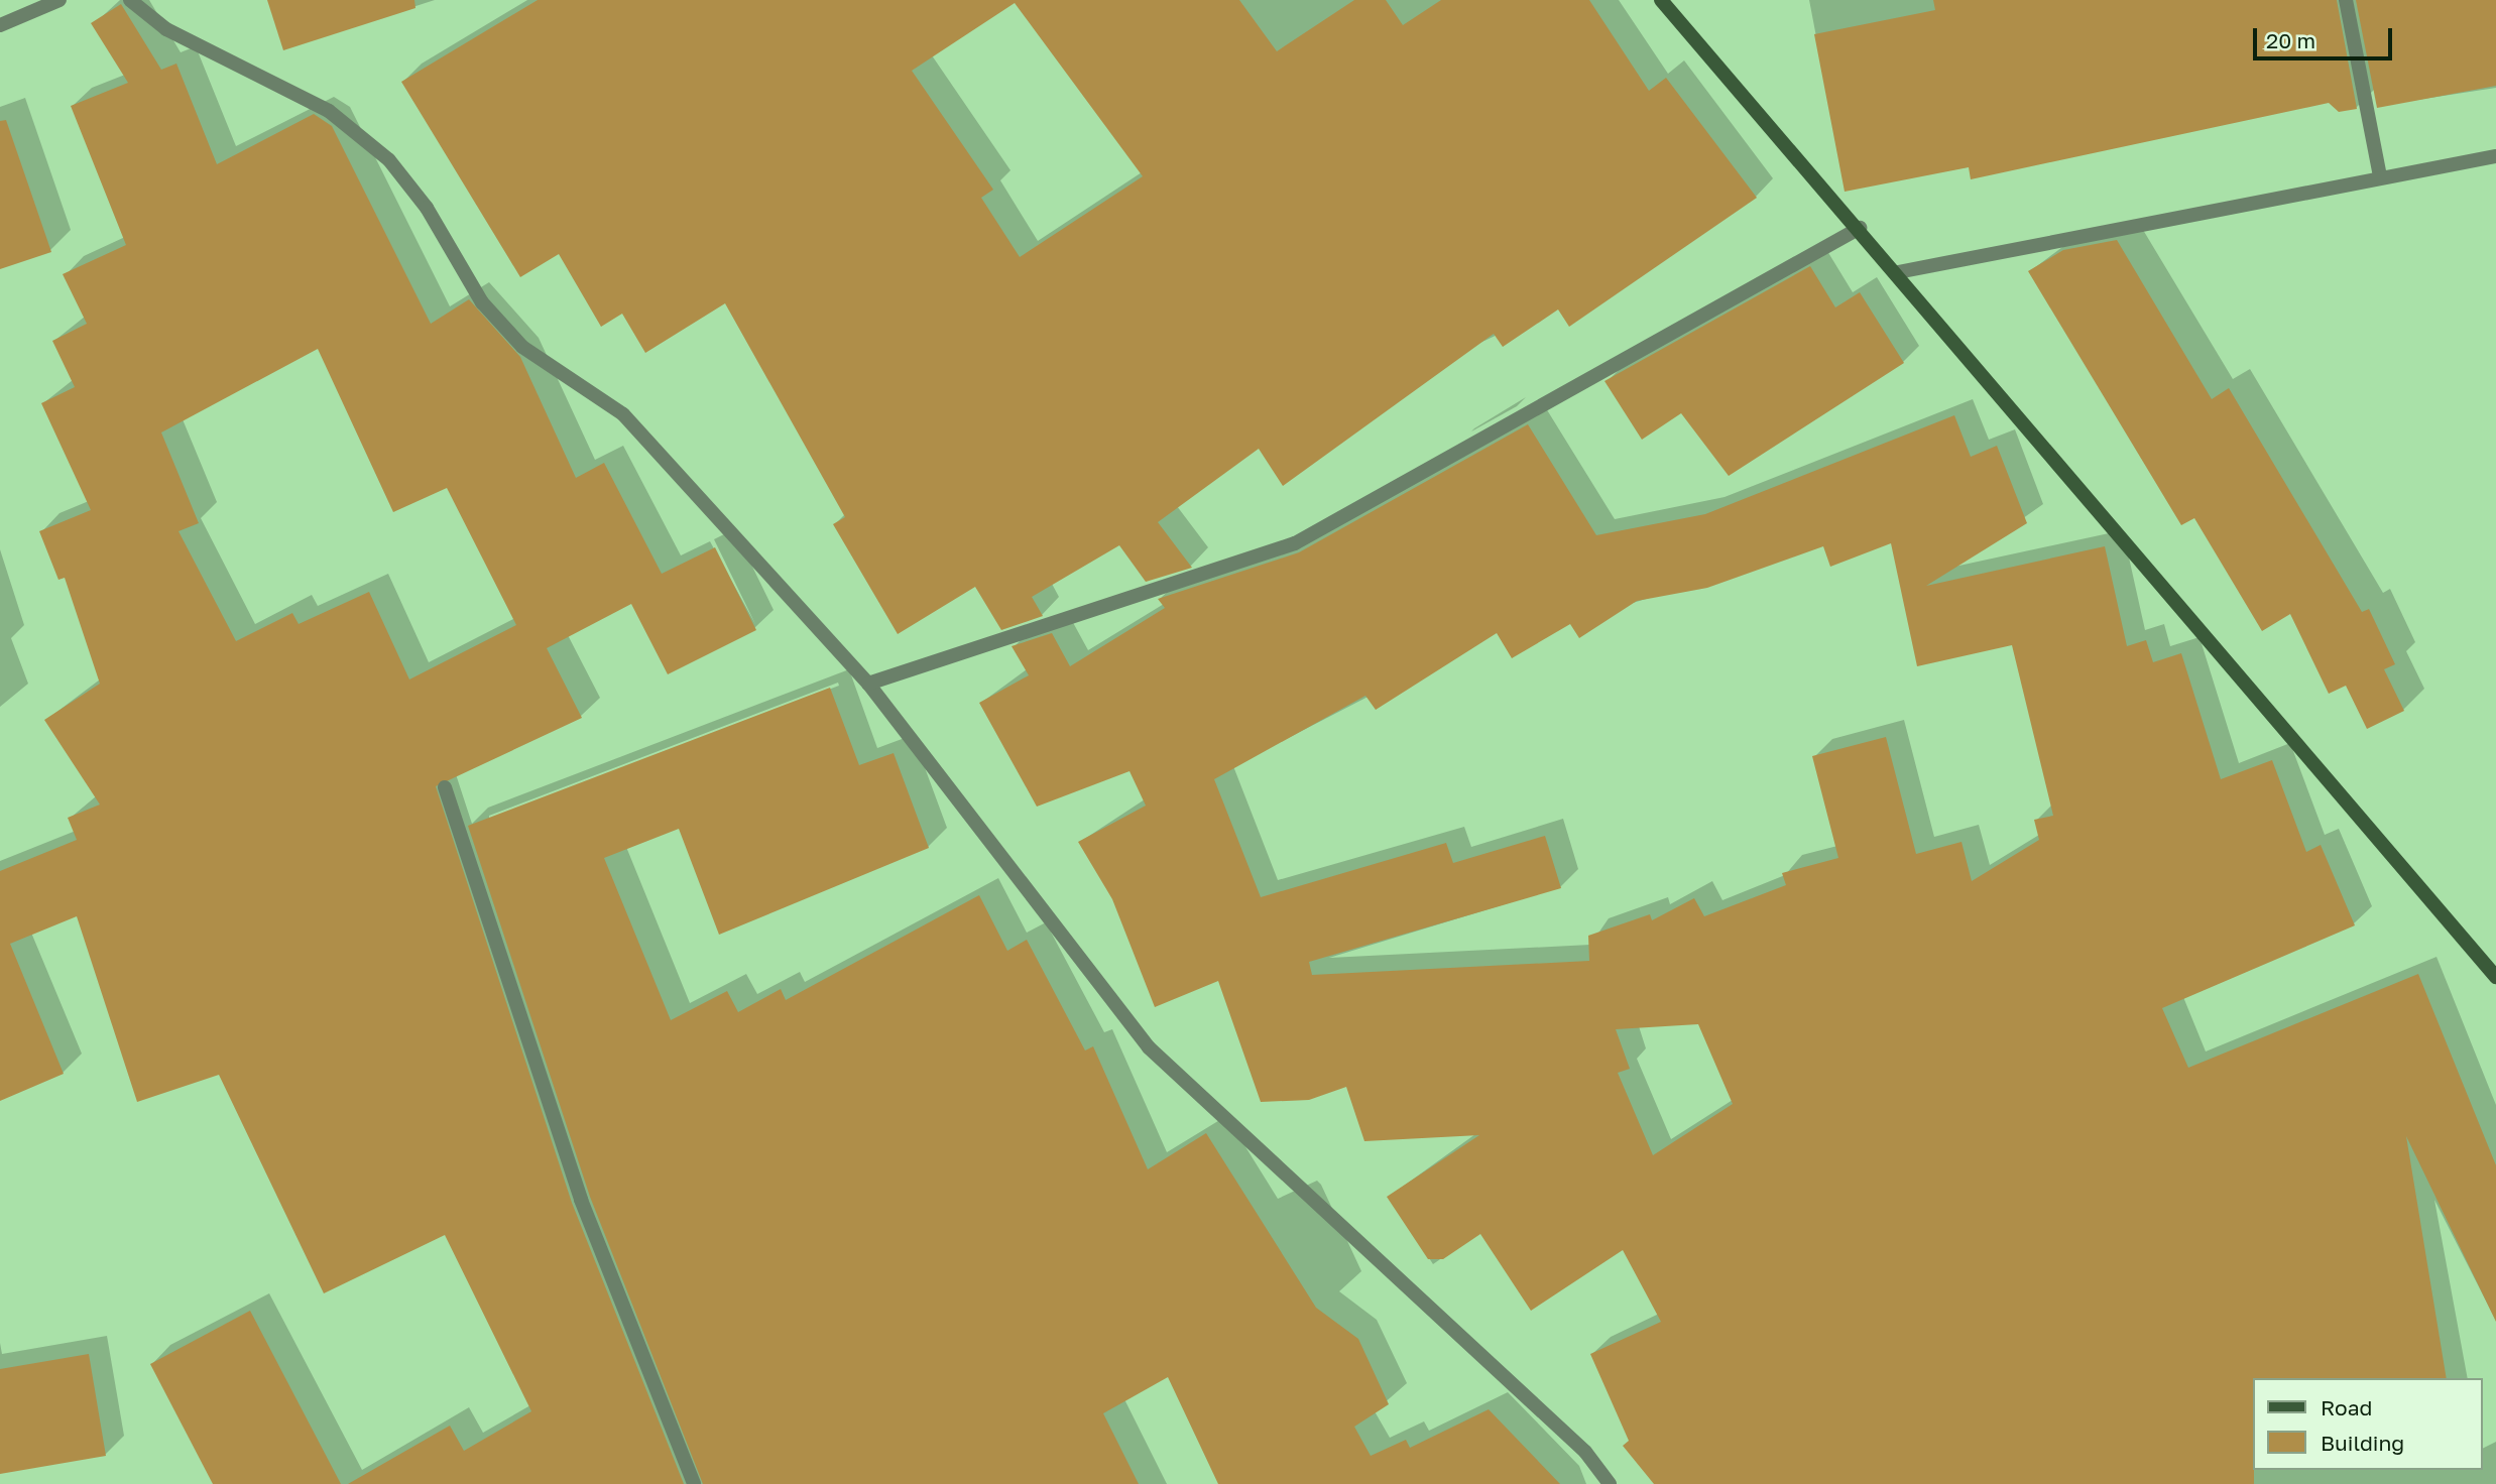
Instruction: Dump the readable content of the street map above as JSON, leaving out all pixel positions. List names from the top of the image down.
{
  "legend": ["Road", "Building"],
  "scale_bar": "20 m"
}
